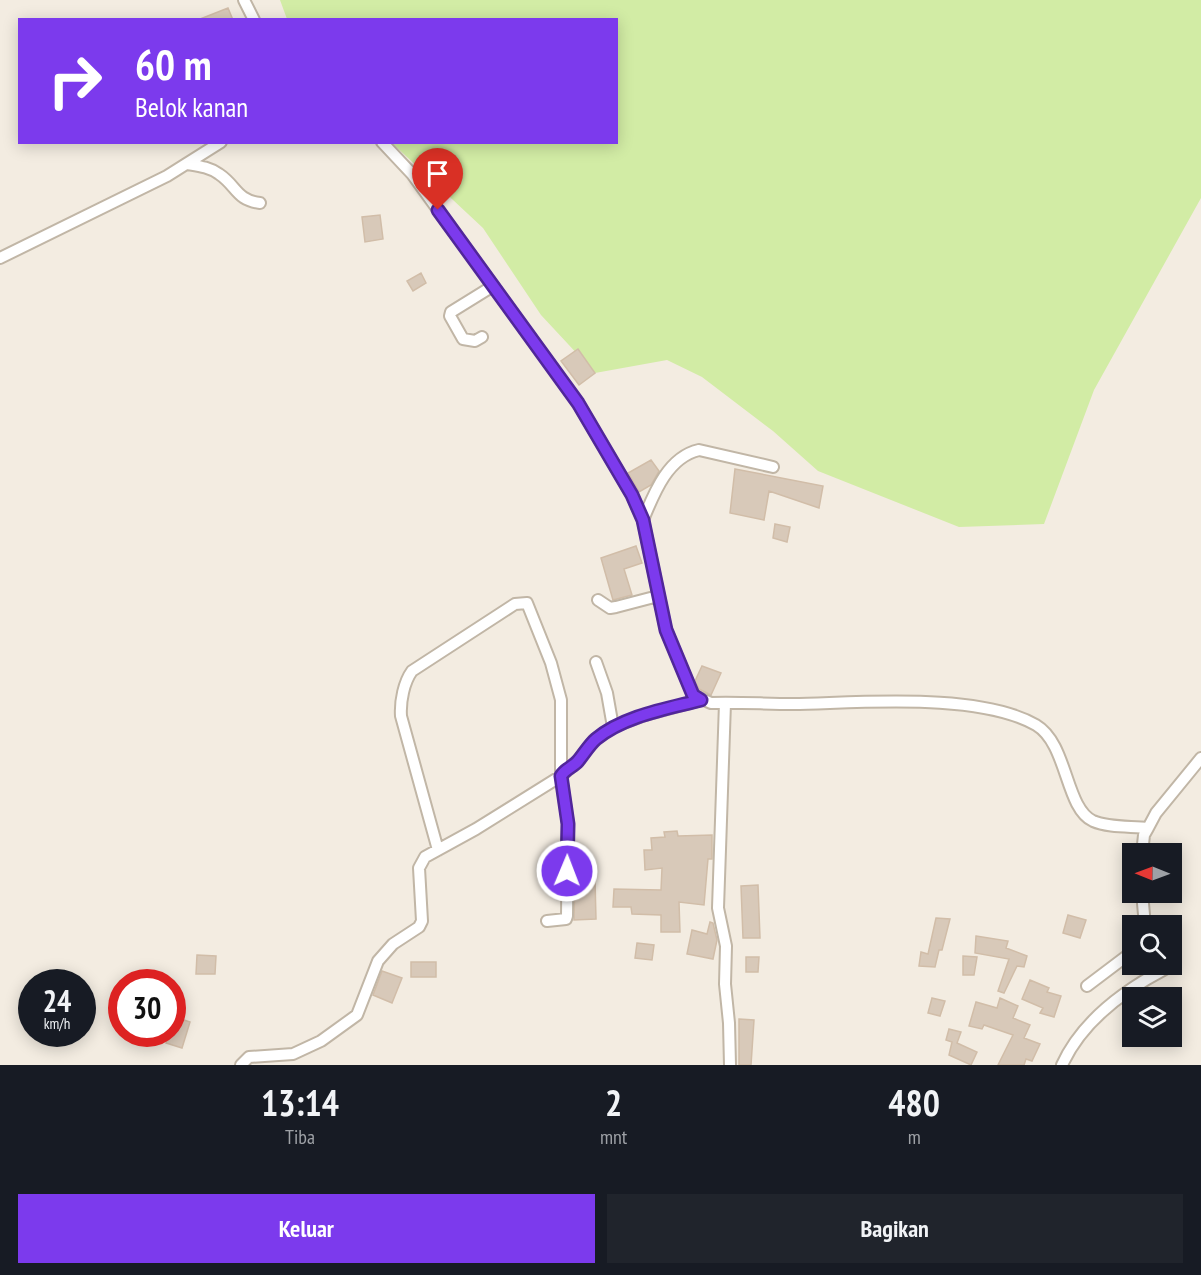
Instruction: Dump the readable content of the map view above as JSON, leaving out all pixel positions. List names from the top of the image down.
{
  "north": "left",
  "page": {
    "turn": ["60 m", "Belok kanan"],
    "speed": "24 km/h",
    "limit": "30",
    "eta": [
      "13:14",
      "Tiba",
      "2",
      "mnt",
      "480",
      "m"
    ],
    "buttons": ["Keluar", "Bagikan"]
  }
}
